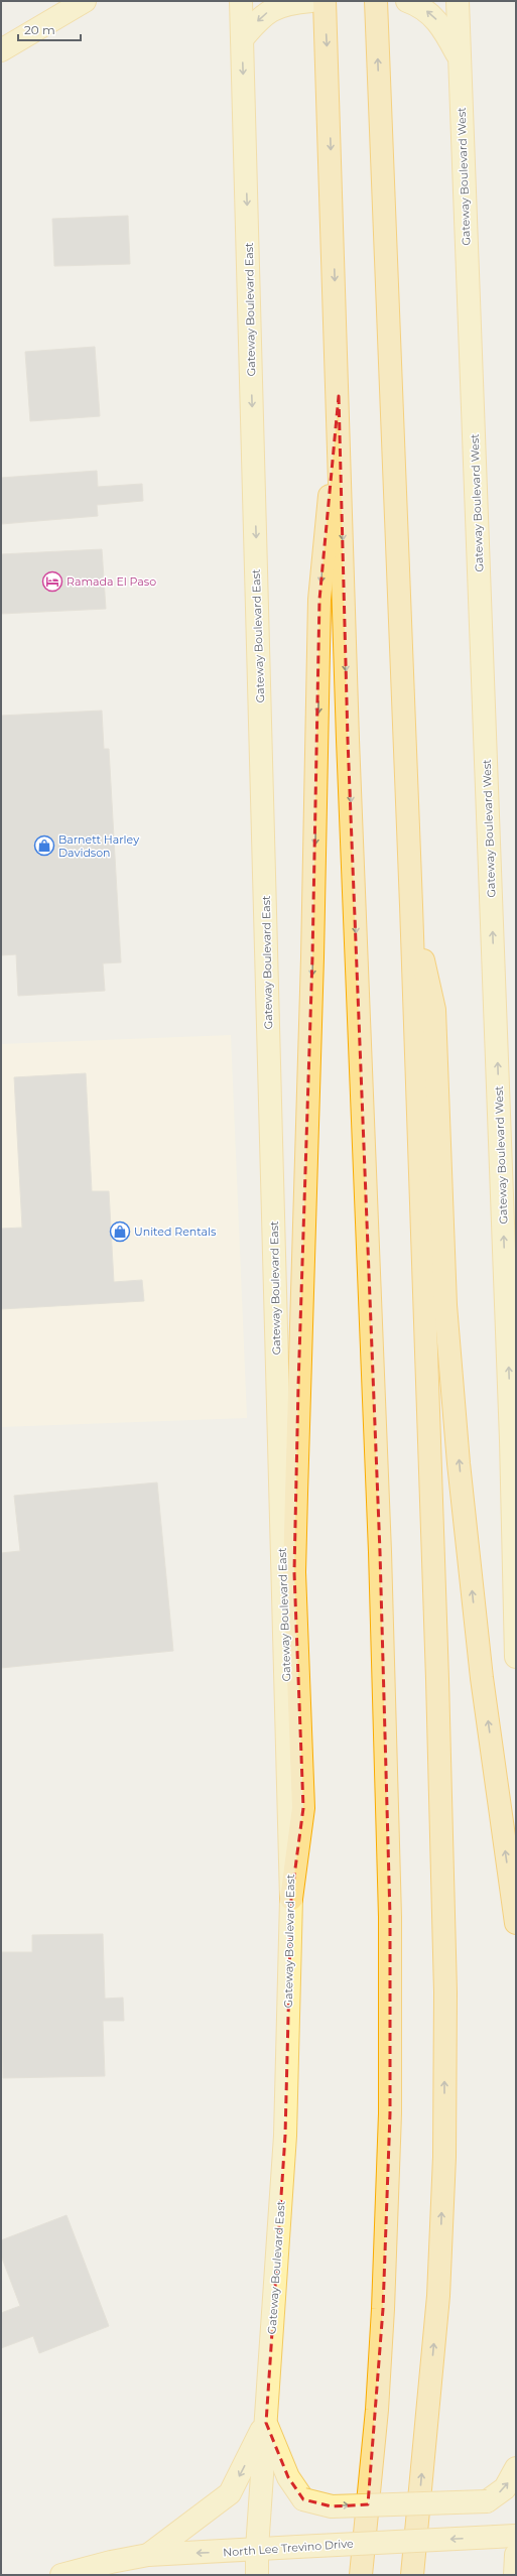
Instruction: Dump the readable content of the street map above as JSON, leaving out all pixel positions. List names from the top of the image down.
{
  "streets": {
    "main road": ["Gateway Boulevard West", "Gateway Boulevard East", "North Lee Trevino Drive"]
  },
  "crossings": [
    ["Gateway Boulevard East", "North Lee Trevino Drive"]
  ],
  "one_way": ["Gateway Boulevard West", "Gateway Boulevard East", "North Lee Trevino Drive"],
  "places": {
    "hotel": ["Ramada El Paso"],
    "shop": ["Barnett Harley Davidson", "United Rentals"]
  },
  "scale_bar": "20 m"
}
